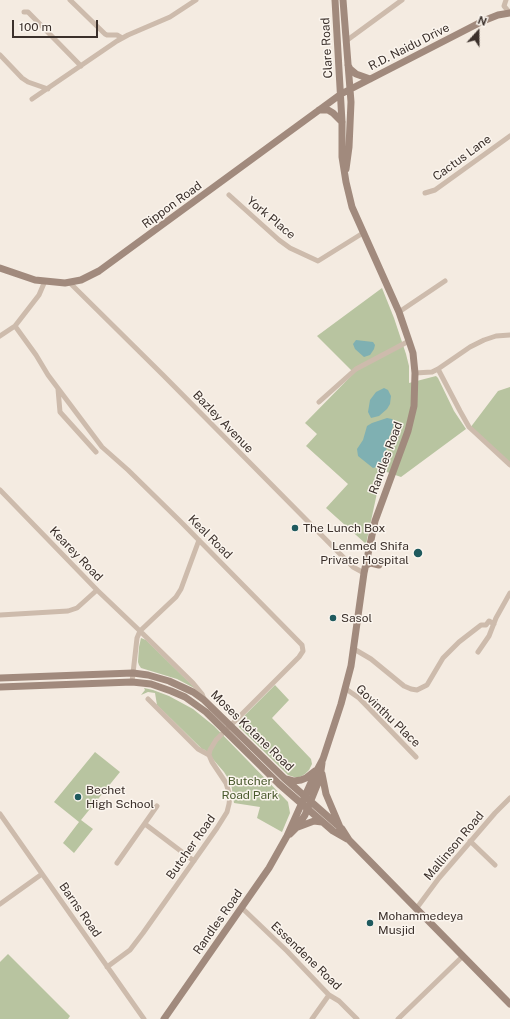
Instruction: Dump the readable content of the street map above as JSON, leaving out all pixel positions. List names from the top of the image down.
{
  "streets": {
    "street": [
      "R.D. Naidu Drive",
      "Clare Road",
      "Cactus Lane",
      "Rippon Road",
      "York Place",
      "Bazley Avenue",
      "Randles Road",
      "Keal Road",
      "Kearey Road",
      "Govinthu Place",
      "Moses Kotane Road",
      "Mallinson Road",
      "Butcher Road",
      "Barns Road",
      "Essendene Road"
    ]
  },
  "crossings": [
    ["R.D. Naidu Drive", "Clare Road"],
    ["R.D. Naidu Drive", "Rippon Road"],
    ["R.D. Naidu Drive", "Randles Road"],
    ["Clare Road", "Rippon Road"],
    ["Clare Road", "Randles Road"],
    ["Rippon Road", "Bazley Avenue"],
    ["Rippon Road", "Randles Road"],
    ["York Place", "Randles Road"],
    ["Bazley Avenue", "Randles Road"],
    ["Randles Road", "Govinthu Place"],
    ["Randles Road", "Moses Kotane Road"],
    ["Randles Road", "Essendene Road"],
    ["Keal Road", "Moses Kotane Road"],
    ["Keal Road", "Butcher Road"],
    ["Kearey Road", "Moses Kotane Road"],
    ["Moses Kotane Road", "Mallinson Road"],
    ["Butcher Road", "Barns Road"]
  ],
  "parks": ["Butcher Road Park"],
  "places": [
    "The Lunch Box",
    "Lenmed Shifa Private Hospital",
    "Sasol",
    "Bechet High School",
    "Mohammedeya Musjid"
  ],
  "scale_bar": "100 m",
  "north": "top"
}
